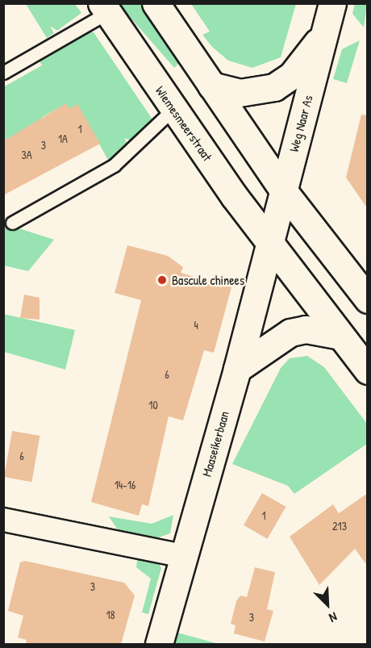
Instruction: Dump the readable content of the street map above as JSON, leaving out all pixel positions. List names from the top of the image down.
{
  "streets": {
    "main road": ["Wiemesmeerstraat", "Weg Naar As", "Maaseikerbaan"]
  },
  "crossings": [
    ["Wiemesmeerstraat", "Weg Naar As"],
    ["Wiemesmeerstraat", "Maaseikerbaan"],
    ["Weg Naar As", "Maaseikerbaan"]
  ],
  "places": ["Bascule chinees"],
  "house_numbers": [
    "1",
    "1A",
    "3",
    "3A",
    "4",
    "6",
    "10",
    "6",
    "14-16",
    "1",
    "213",
    "3",
    "18",
    "3"
  ],
  "north": "bottom right"
}
